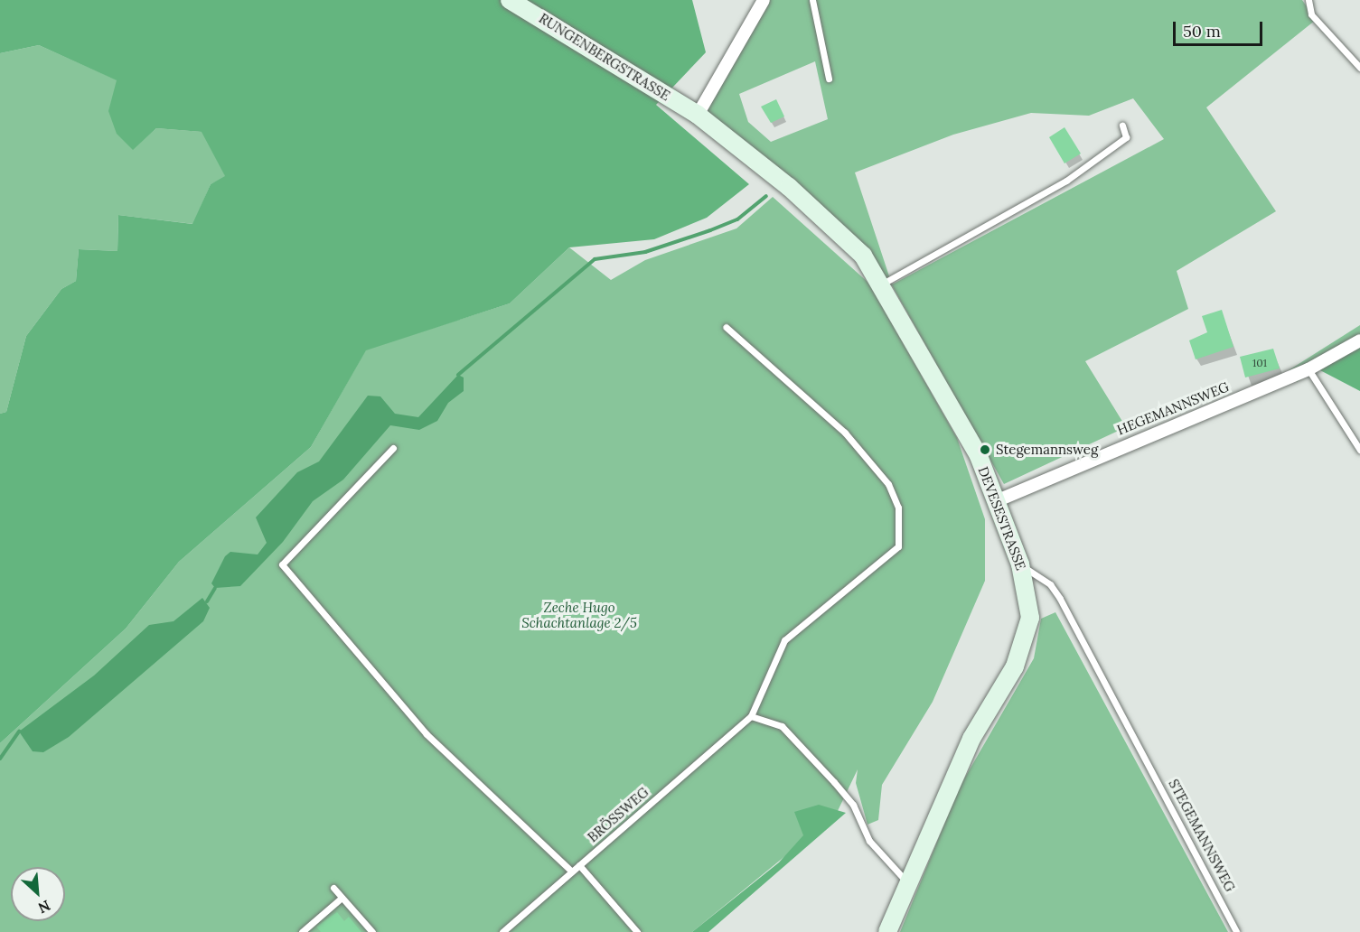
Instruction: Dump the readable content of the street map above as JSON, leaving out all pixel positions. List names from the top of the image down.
{
  "streets": {
    "street": ["RUNGENBERGSTRASSE", "HEGEMANNSWEG", "DEVESESTRASSE"],
    "lane": ["BRÖSSWEG", "STEGEMANNSWEG"]
  },
  "crossings": [
    ["RUNGENBERGSTRASSE", "DEVESESTRASSE"],
    ["HEGEMANNSWEG", "DEVESESTRASSE"],
    ["DEVESESTRASSE", "STEGEMANNSWEG"]
  ],
  "parks": ["Zeche Hugo Schachtanlage 2/5"],
  "places": ["Stegemannsweg"],
  "house_numbers": ["101"],
  "scale_bar": "50 m",
  "north": "bottom right"
}
